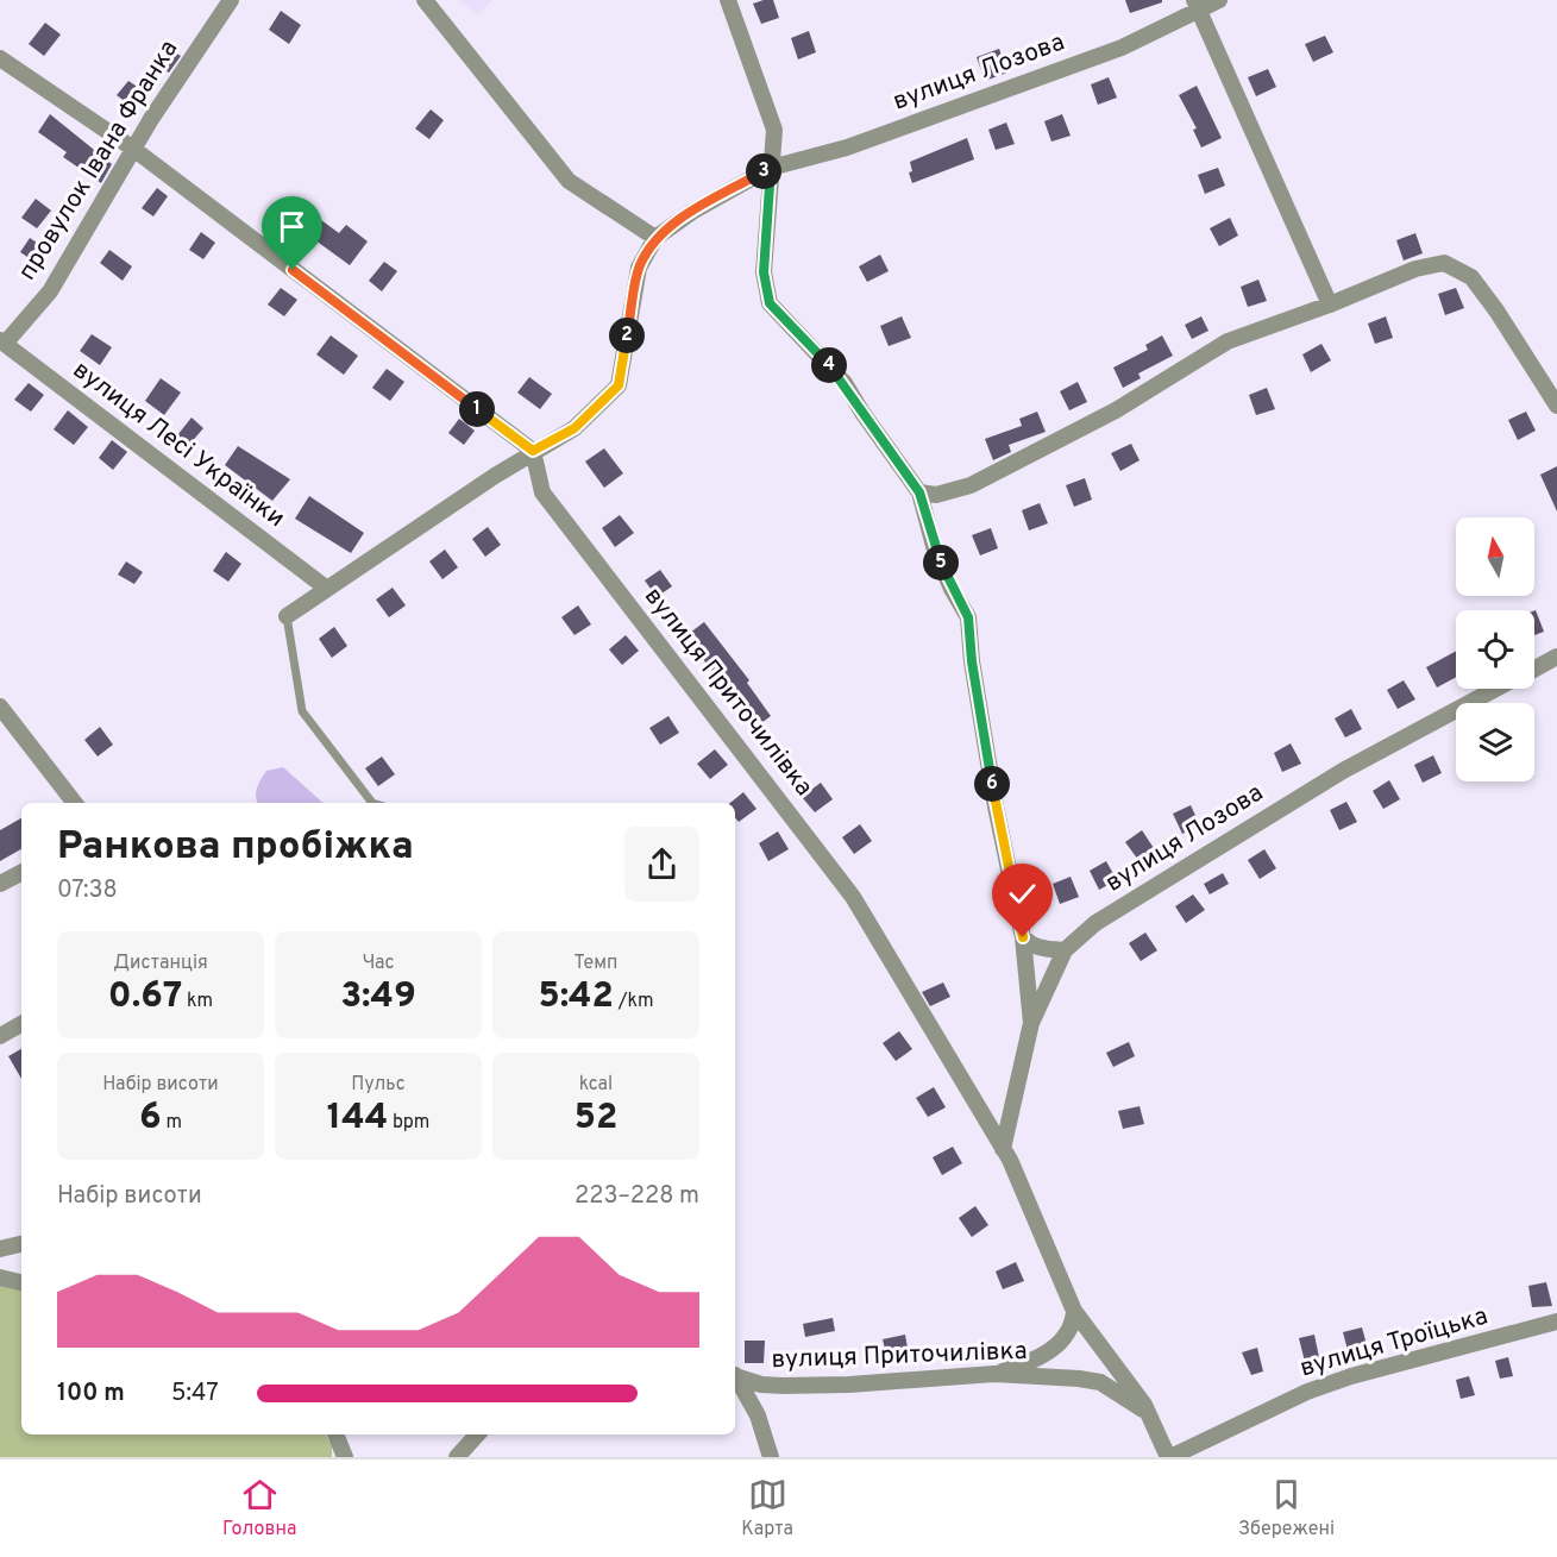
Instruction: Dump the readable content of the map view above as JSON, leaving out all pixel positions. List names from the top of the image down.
{
  "streets": {
    "street": [
      "вулиця Лозова",
      "провулок Івана Франка",
      "вулиця Лесі Українки",
      "вулиця Приточилівка",
      "вулиця Троїцька"
    ]
  },
  "crossings": [
    ["вулиця Лозова", "вулиця Приточилівка"],
    ["провулок Івана Франка", "вулиця Лесі Українки"],
    ["вулиця Приточилівка", "вулиця Троїцька"]
  ],
  "north": "top",
  "page": {
    "pins": [
      "3",
      "2",
      "4",
      "1",
      "5",
      "6"
    ],
    "heading": ["Ранкова пробіжка", "07:38"],
    "stats": [
      ["Дистанція", "0.67 km"],
      ["Час", "3:49"],
      ["Темп", "5:42 /km"],
      ["Набір висоти", "6 m"],
      ["Пульс", "144 bpm"],
      ["kcal", "52"]
    ],
    "chart": ["Набір висоти", "223–228 m"],
    "list": [
      {
        "name": "100 m",
        "note": "5:47"
      }
    ],
    "tabs": ["Головна", "Карта", "Збережені"]
  }
}
